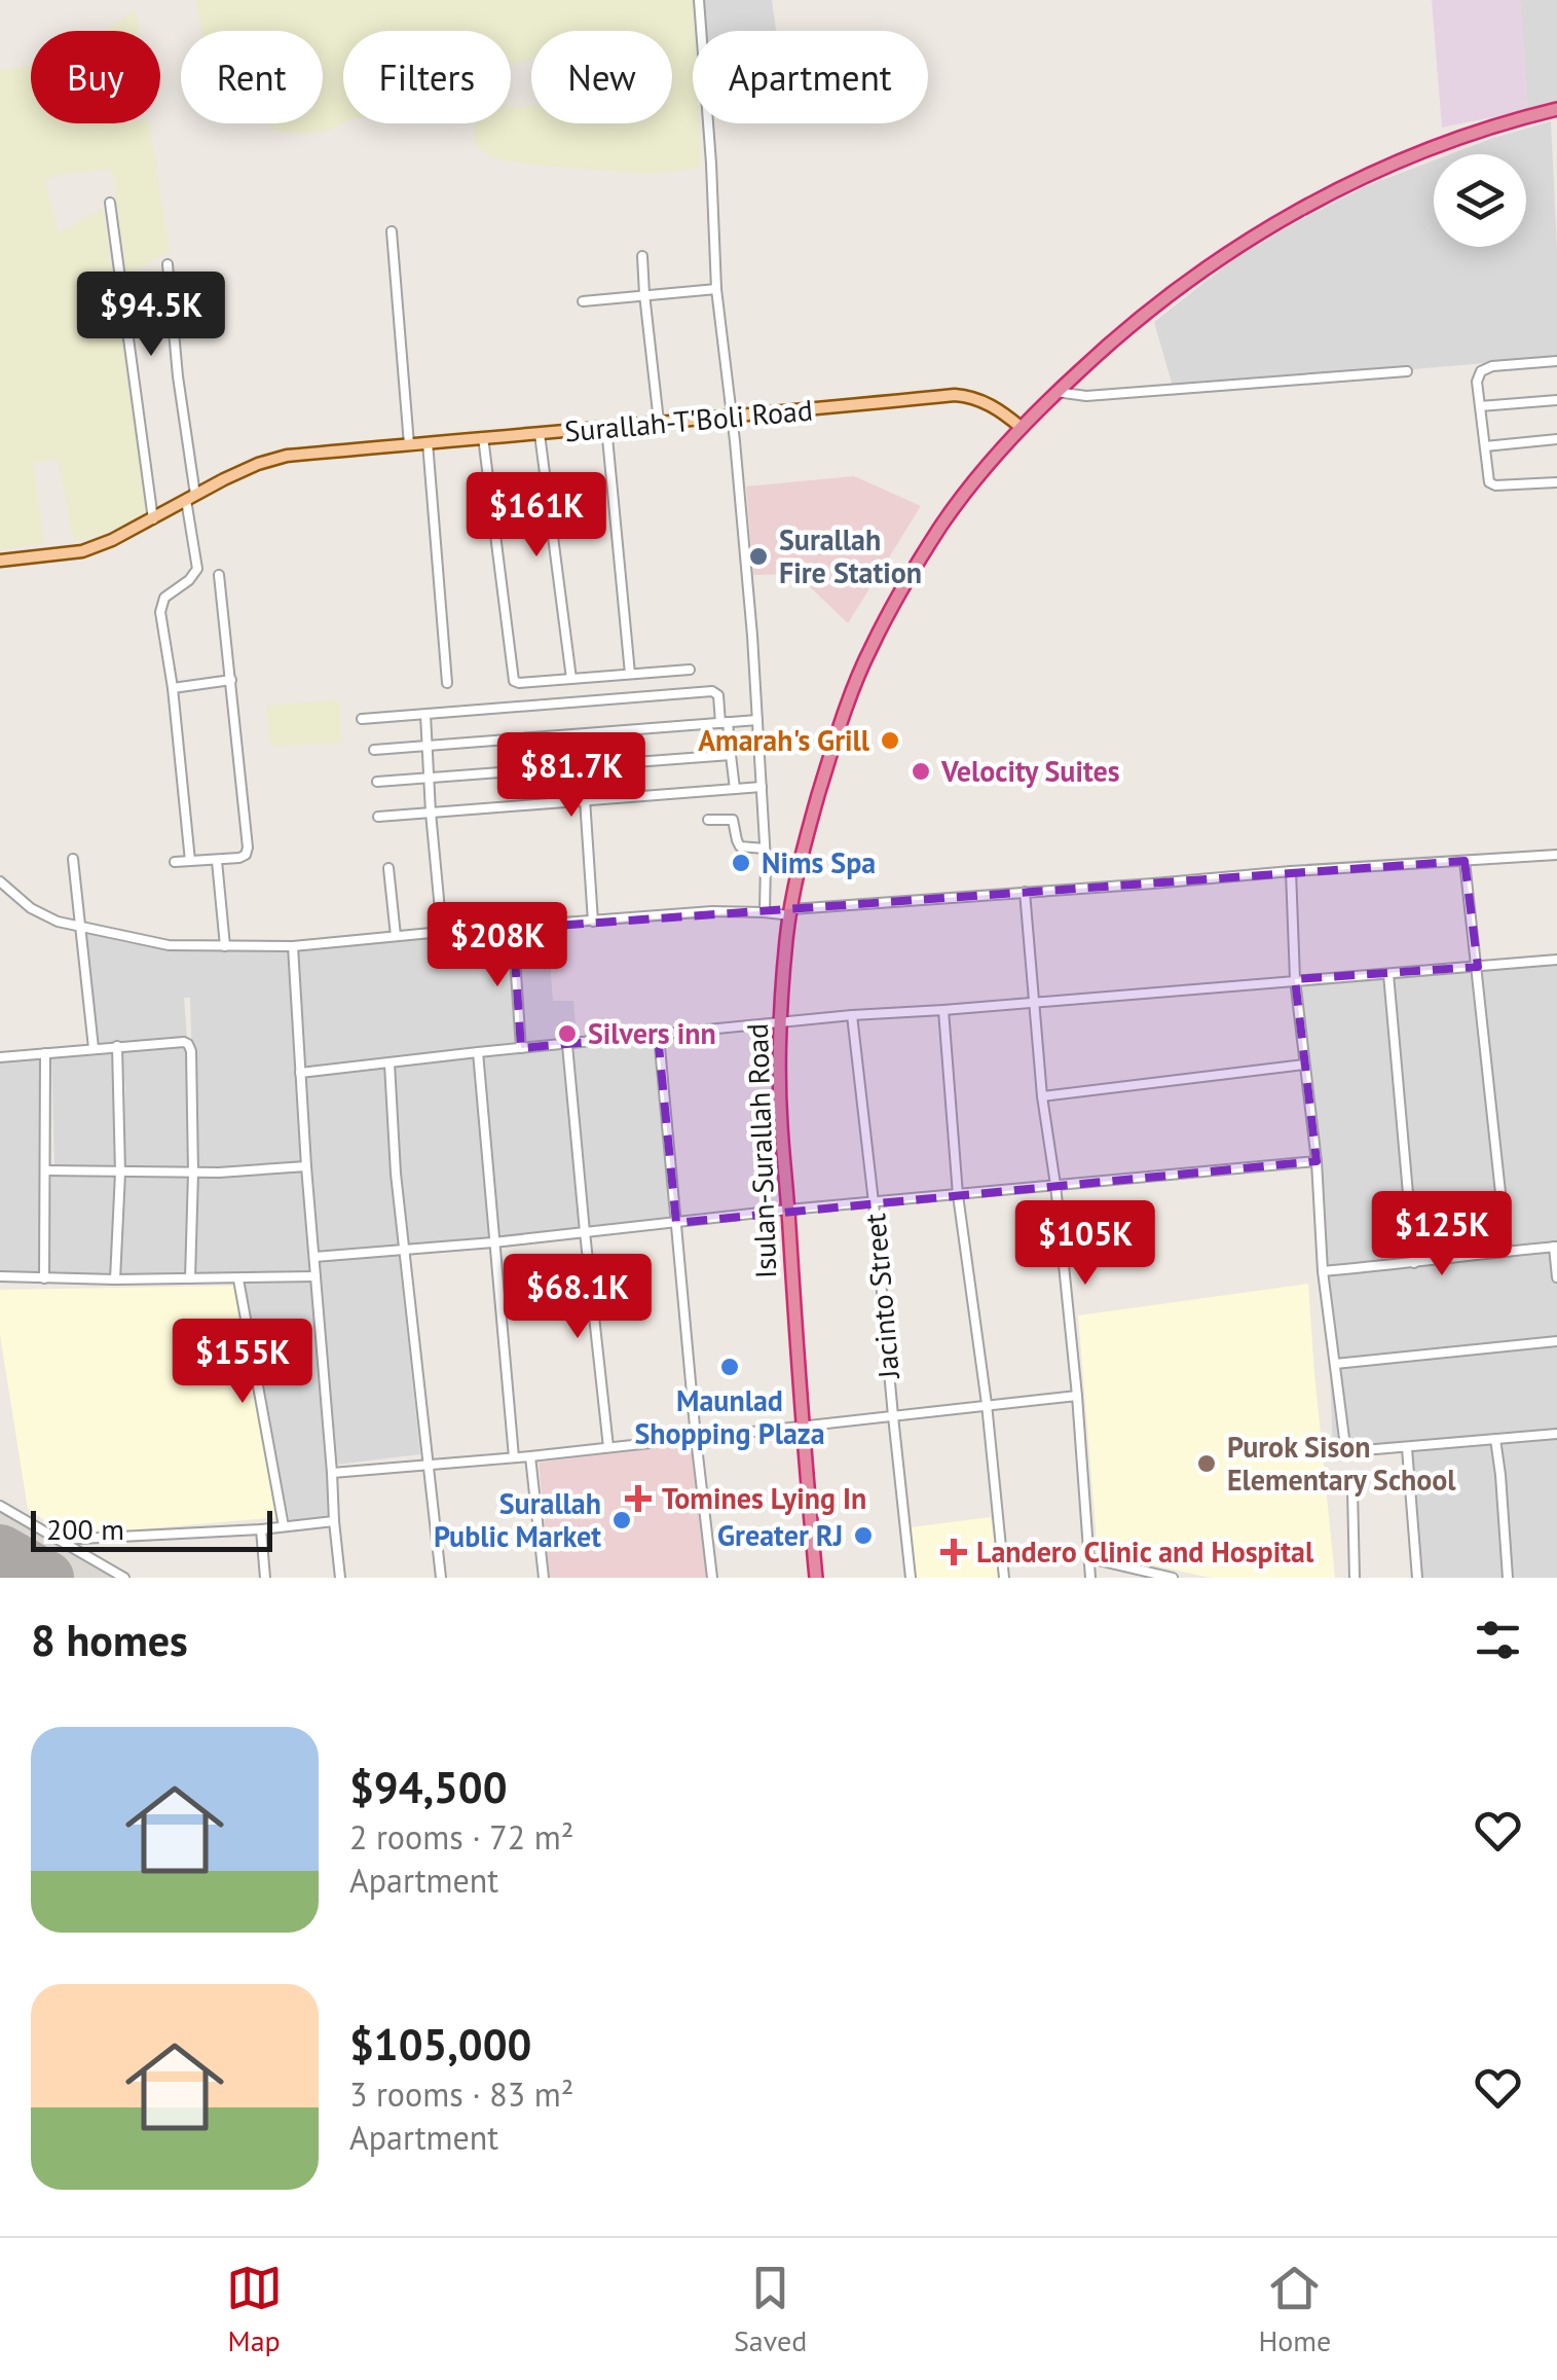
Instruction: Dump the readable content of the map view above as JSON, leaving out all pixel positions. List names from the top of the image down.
{
  "streets": {
    "highway": ["Isulan-Surallah Road"],
    "main road": ["Surallah-T'Boli Road"],
    "street": ["Jacinto Street"]
  },
  "crossings": [
    ["Surallah-T'Boli Road", "Isulan-Surallah Road"]
  ],
  "places": {
    "other": [
      "Surallah Fire Station",
      "Amarah's Grill",
      "Velocity Suites",
      "Nims Spa",
      "Silvers inn",
      "Maunlad Shopping Plaza",
      "Purok Sison Elementary School",
      "Surallah Public Market",
      "Greater RJ"
    ],
    "health": ["Tomines Lying In", "Landero Clinic and Hospital"]
  },
  "scale_bar": "200 m",
  "page": {
    "chip": [
      "Buy",
      "Rent",
      "Filters",
      "New",
      "Apartment"
    ],
    "price": [
      "$94.5K",
      "$161K",
      "$81.7K",
      "$208K",
      "$125K",
      "$105K",
      "$68.1K",
      "$155K"
    ],
    "scale": "200 m",
    "heading": "8 homes",
    "list": [
      {
        "name": "$94,500",
        "note": "2 rooms · 72 m² · Apartment"
      },
      {
        "name": "$105,000",
        "note": "3 rooms · 83 m² · Apartment"
      }
    ],
    "tabs": ["Map", "Saved", "Home"]
  }
}
